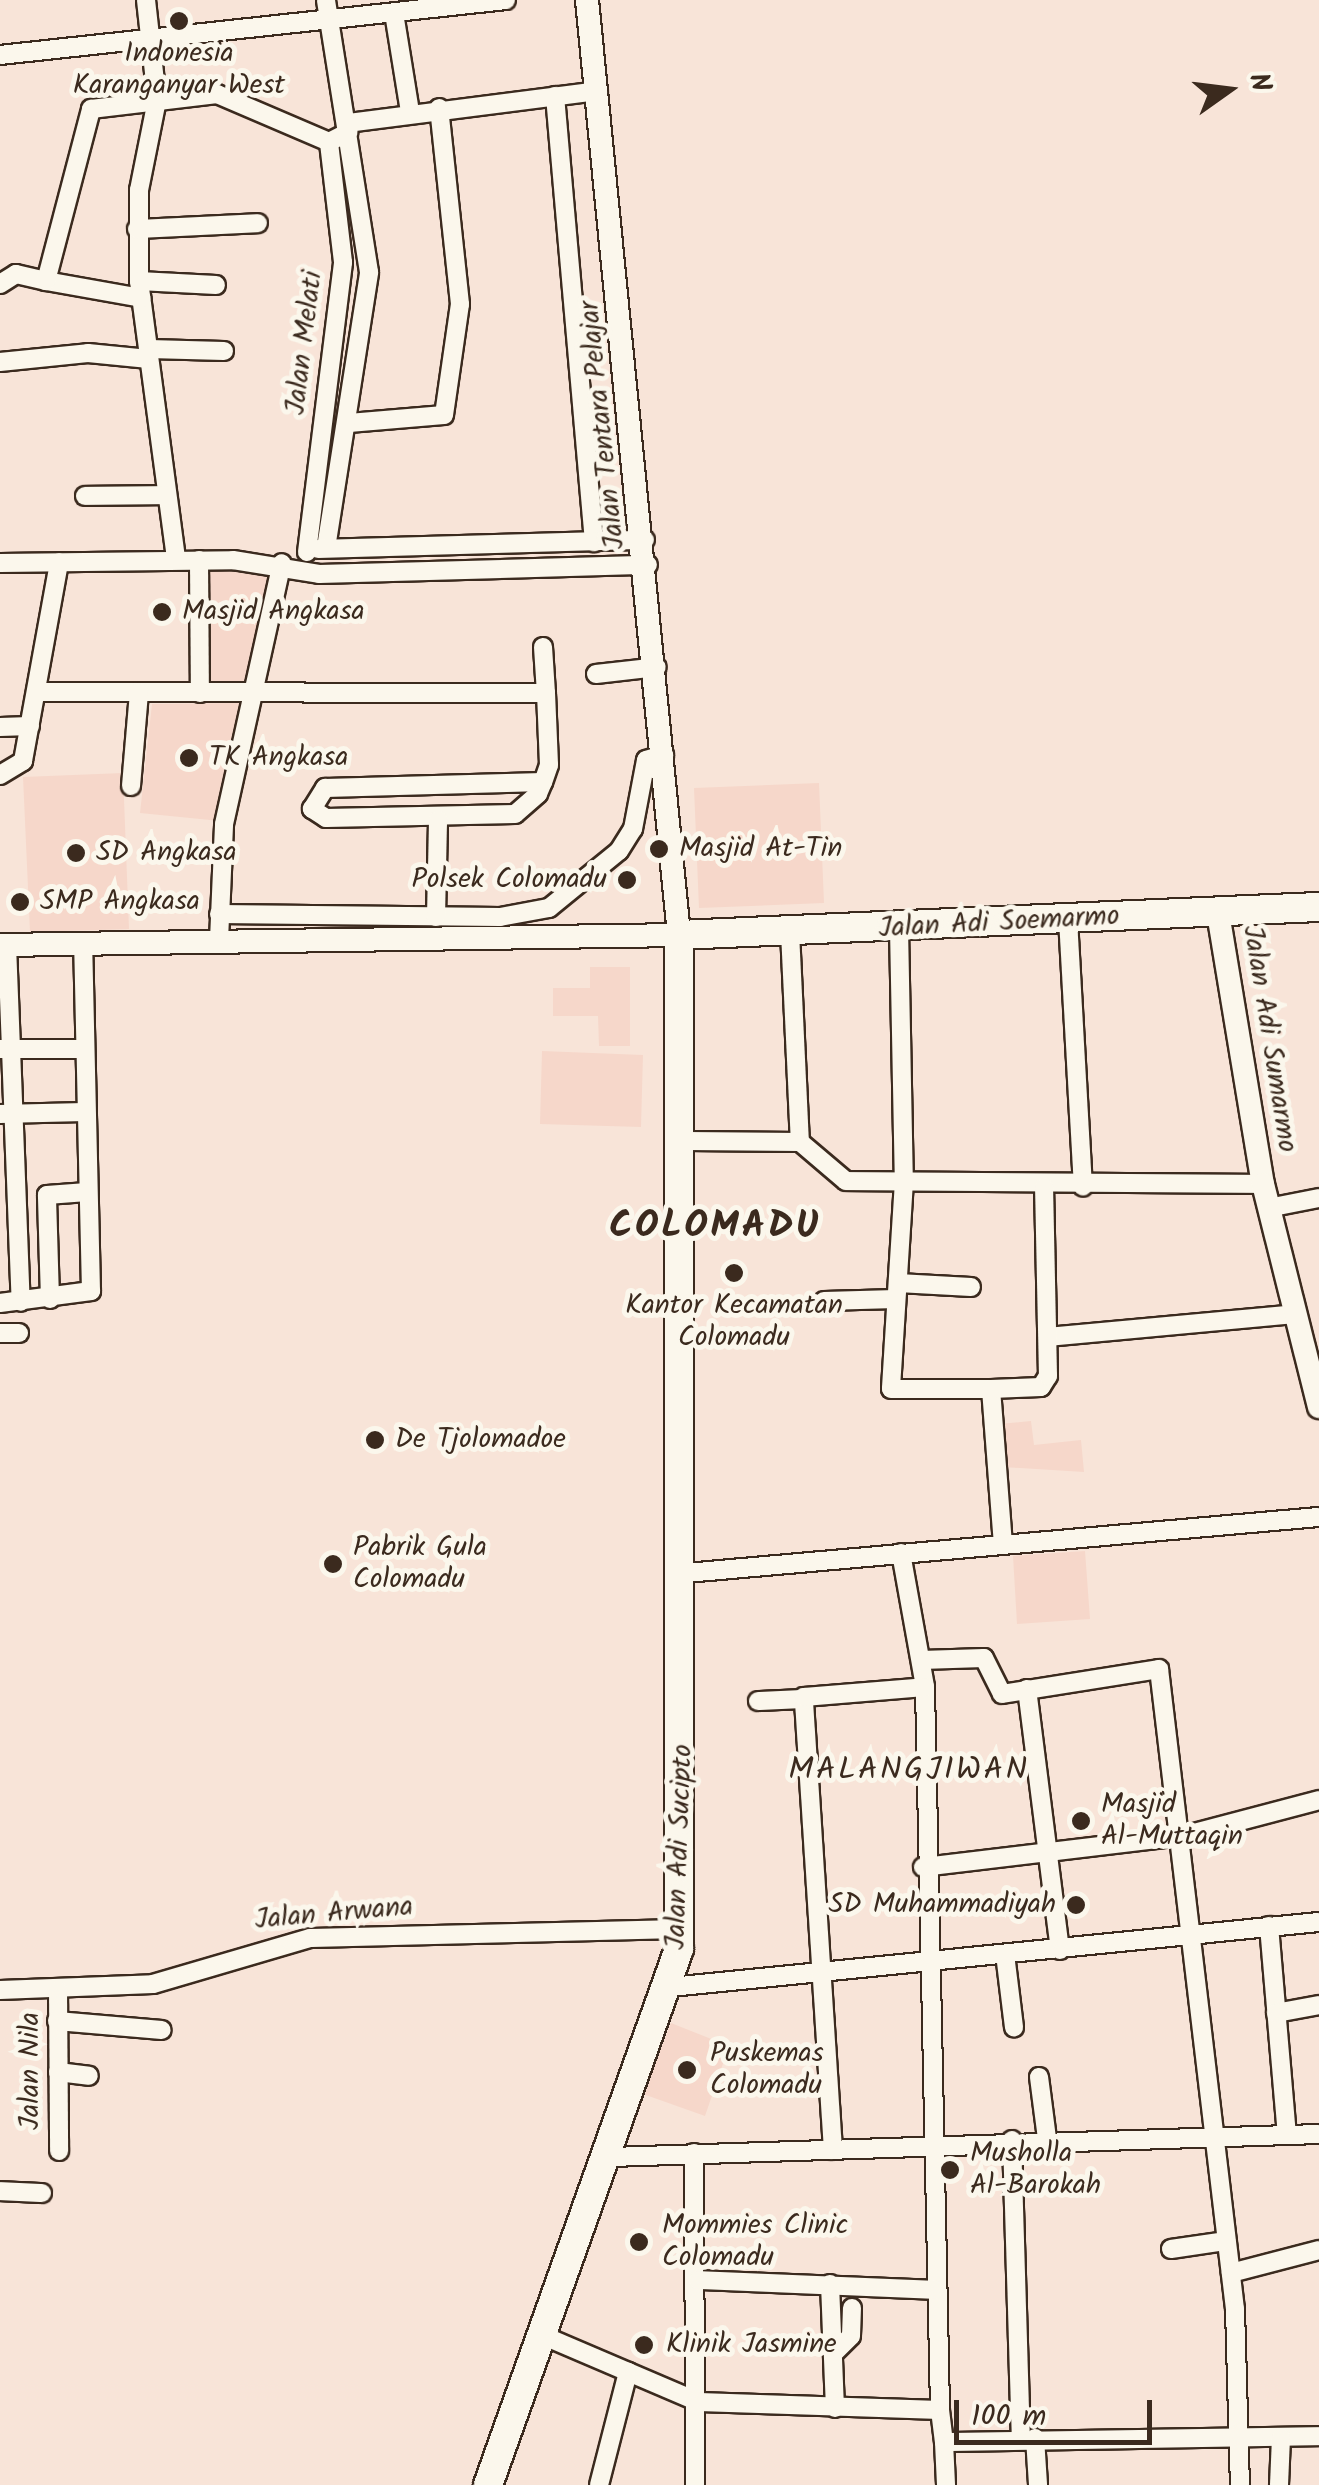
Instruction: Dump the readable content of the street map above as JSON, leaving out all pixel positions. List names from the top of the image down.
{
  "streets": {
    "highway": ["Jalan Adi Soemarmo", "Jalan Adi Sucipto"],
    "main road": ["Jalan Tentara Pelajar", "Jalan Adi Sumarmo"],
    "street": ["Jalan Melati", "Jalan Arwana", "Jalan Nila"]
  },
  "crossings": [
    ["Jalan Tentara Pelajar", "Jalan Adi Sucipto"],
    ["Jalan Adi Soemarmo", "Jalan Adi Sumarmo"],
    ["Jalan Adi Soemarmo", "Jalan Adi Sucipto"],
    ["Jalan Adi Sucipto", "Jalan Arwana"],
    ["Jalan Arwana", "Jalan Nila"]
  ],
  "districts": ["COLOMADU", "MALANGJIWAN"],
  "places": [
    "Indonesia Karanganyar West",
    "Masjid Angkasa",
    "TK Angkasa",
    "Masjid At-Tin",
    "SD Angkasa",
    "Polsek Colomadu",
    "SMP Angkasa",
    "Kantor Kecamatan Colomadu",
    "De Tjolomadoe",
    "Pabrik Gula Colomadu",
    "Masjid Al-Muttaqin",
    "SD Muhammadiyah",
    "Puskemas Colomadu",
    "Musholla Al-Barokah",
    "Mommies Clinic Colomadu",
    "Klinik Jasmine"
  ],
  "scale_bar": "100 m",
  "north": "right"
}
